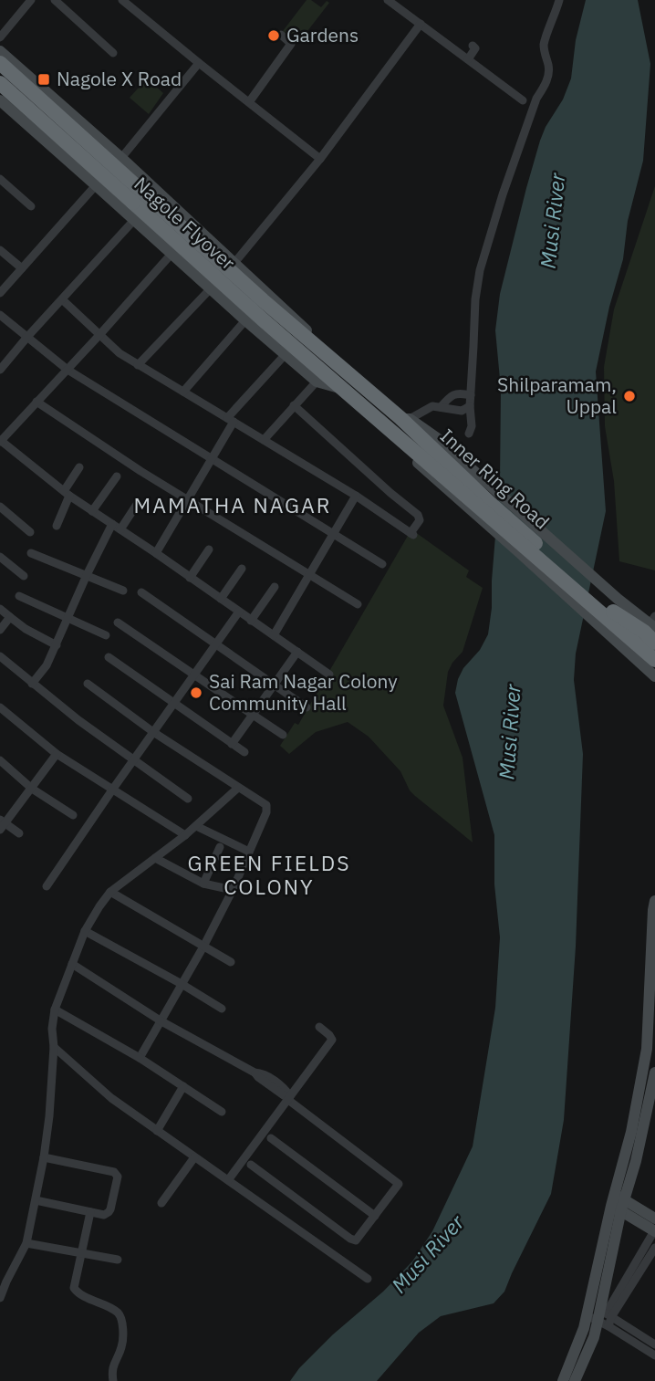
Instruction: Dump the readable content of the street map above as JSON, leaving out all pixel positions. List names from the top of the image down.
{
  "streets": {
    "highway": ["Nagole Flyover", "Inner Ring Road"]
  },
  "crossings": [
    ["Nagole Flyover", "Inner Ring Road"]
  ],
  "districts": ["MAMATHA NAGAR", "GREEN FIELDS COLONY"],
  "water": ["Musi River"],
  "places": {
    "other": ["Gardens", "Shilparamam, Uppal", "Sai Ram Nagar Colony Community Hall"],
    "transit": ["Nagole X Road"]
  }
}
